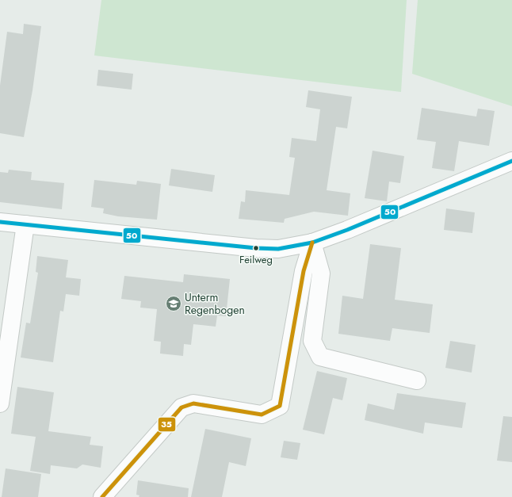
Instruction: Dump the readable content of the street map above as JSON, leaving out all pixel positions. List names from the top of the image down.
{
  "places": {
    "other": ["Feilweg"],
    "school or university": ["Unterm Regenbogen"]
  },
  "lines": ["transit line 50", "transit line 35"]
}
